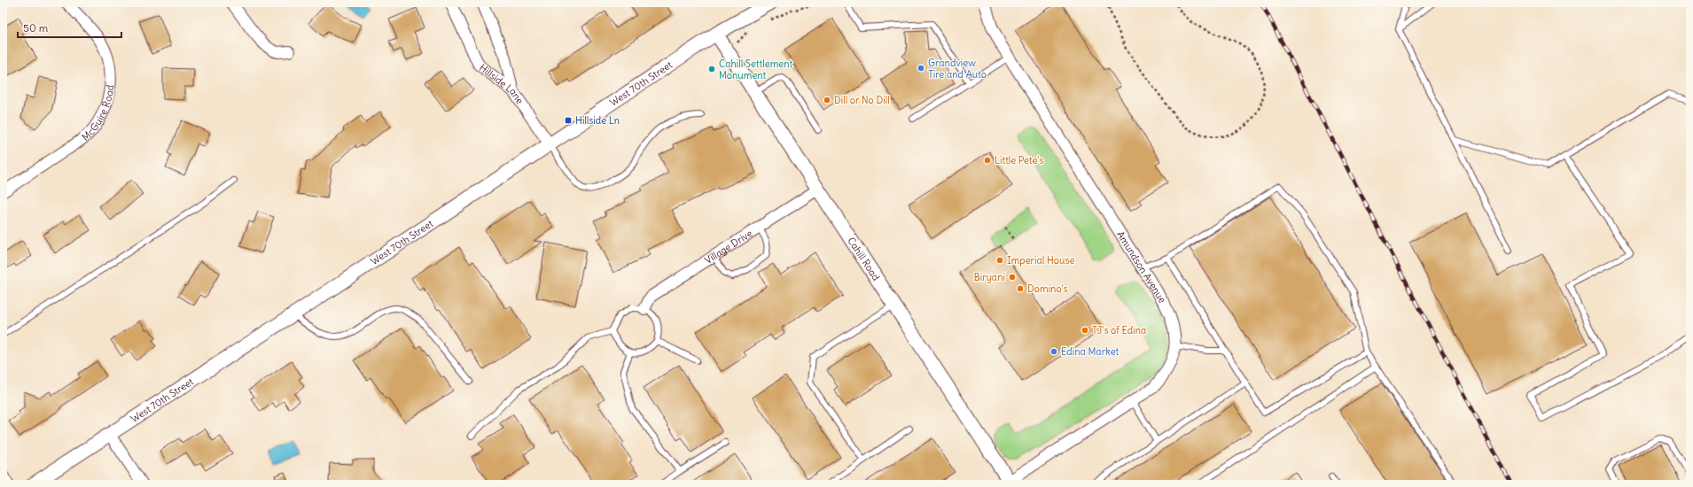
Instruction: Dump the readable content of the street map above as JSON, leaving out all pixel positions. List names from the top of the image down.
{
  "streets": {
    "street": [
      "West 70th Street",
      "Hillside Lane",
      "McGuire Road",
      "Village Drive",
      "Cahill Road",
      "Amundson Avenue"
    ]
  },
  "crossings": [
    ["West 70th Street", "Hillside Lane"],
    ["West 70th Street", "Cahill Road"],
    ["Village Drive", "Cahill Road"],
    ["Cahill Road", "Amundson Avenue"]
  ],
  "places": {
    "other": [
      "Grandview Tire and Auto",
      "Cahill Settlement Monument",
      "Dill or No Dill",
      "Little Pete's",
      "Imperial House",
      "Biryani",
      "Domino's",
      "TJ's of Edina",
      "Edina Market"
    ],
    "transit": ["Hillside Ln"]
  },
  "scale_bar": "50 m"
}
